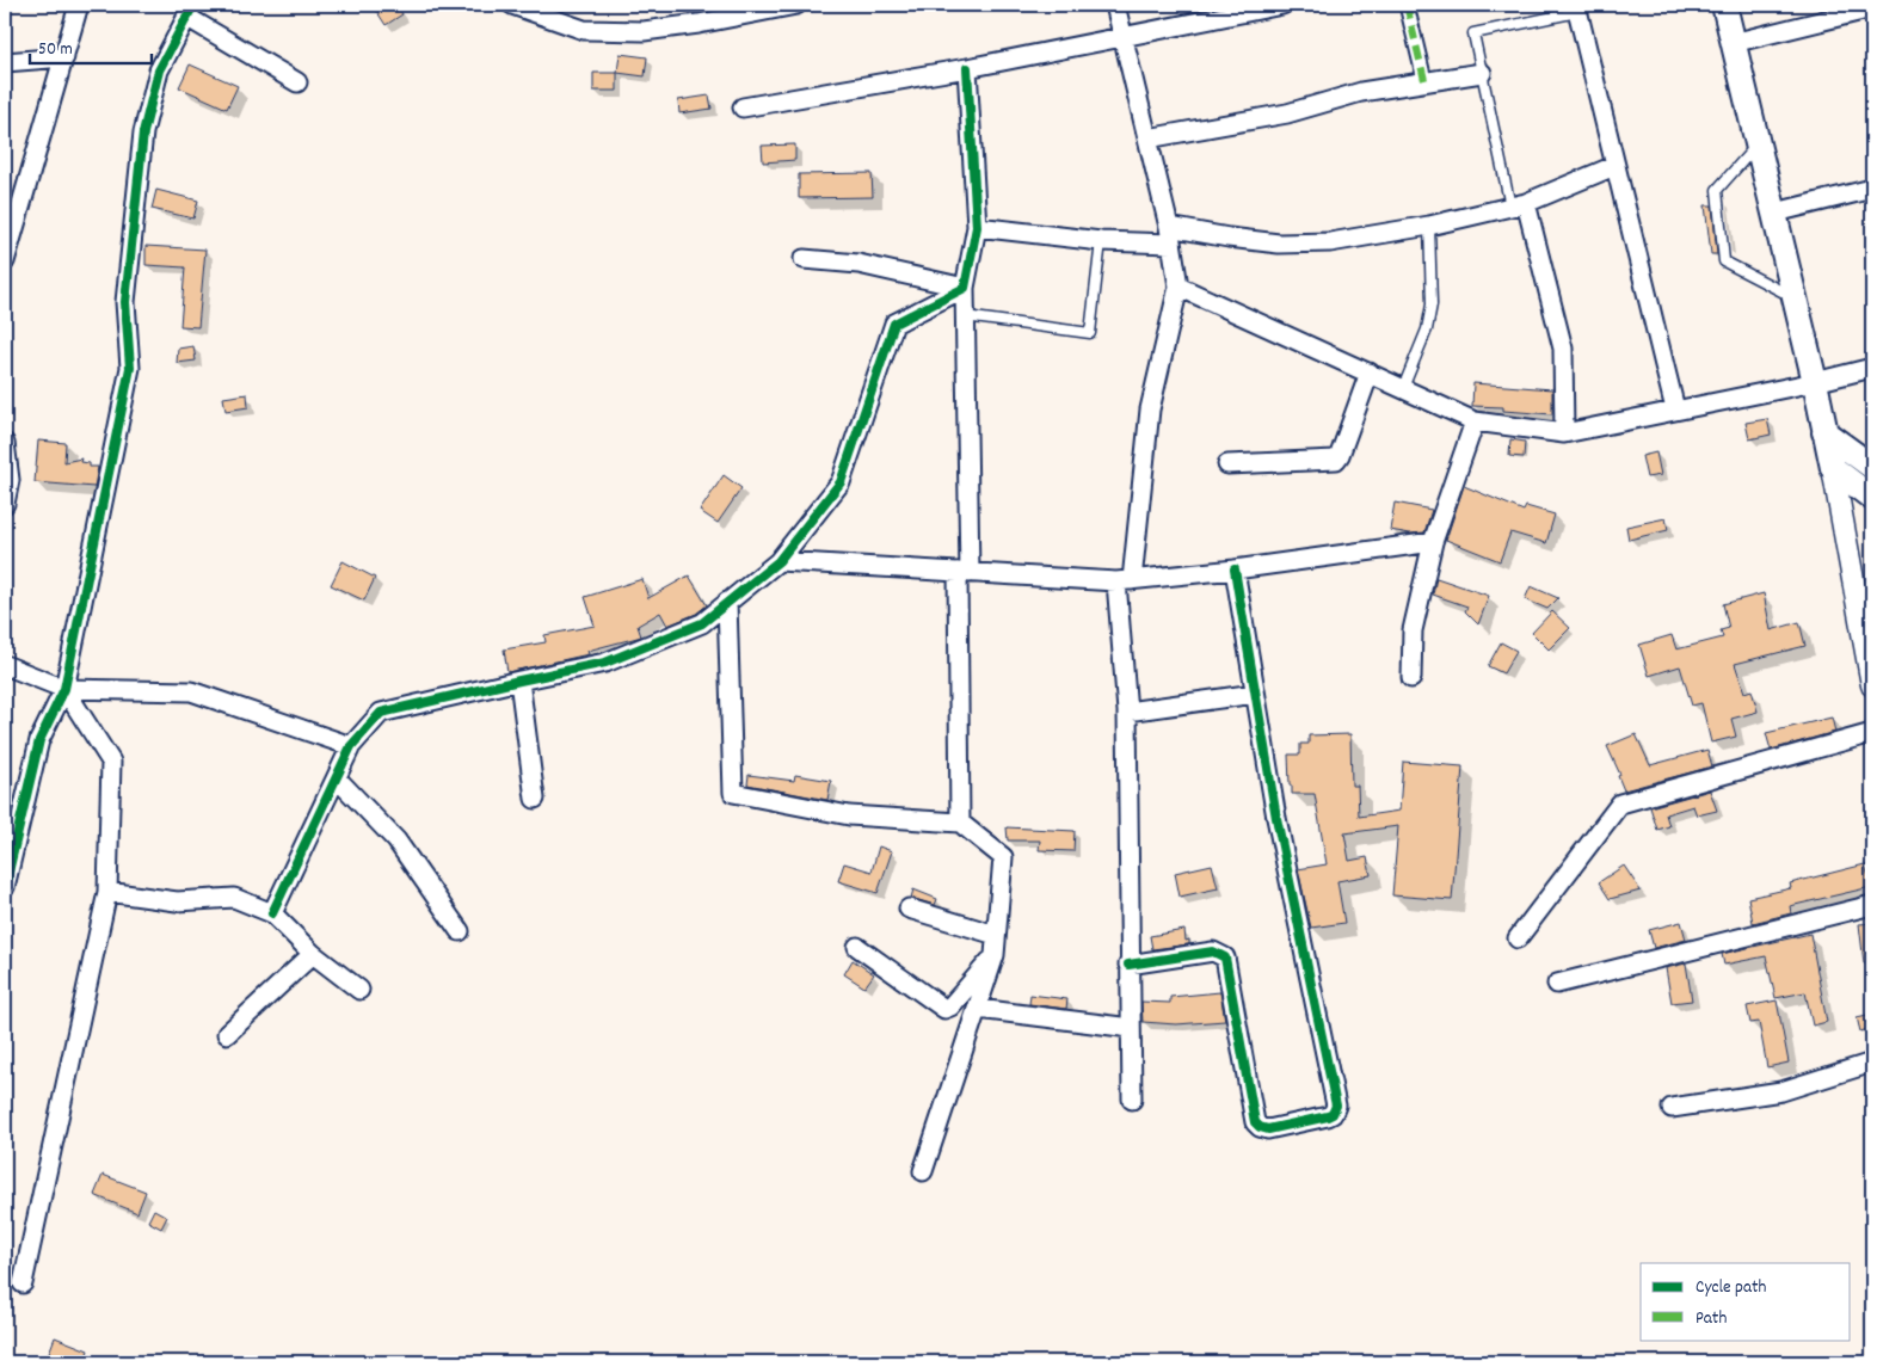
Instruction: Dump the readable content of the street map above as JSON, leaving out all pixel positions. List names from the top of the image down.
{
  "legend": ["Cycle path", "Path"],
  "scale_bar": "50 m"
}
